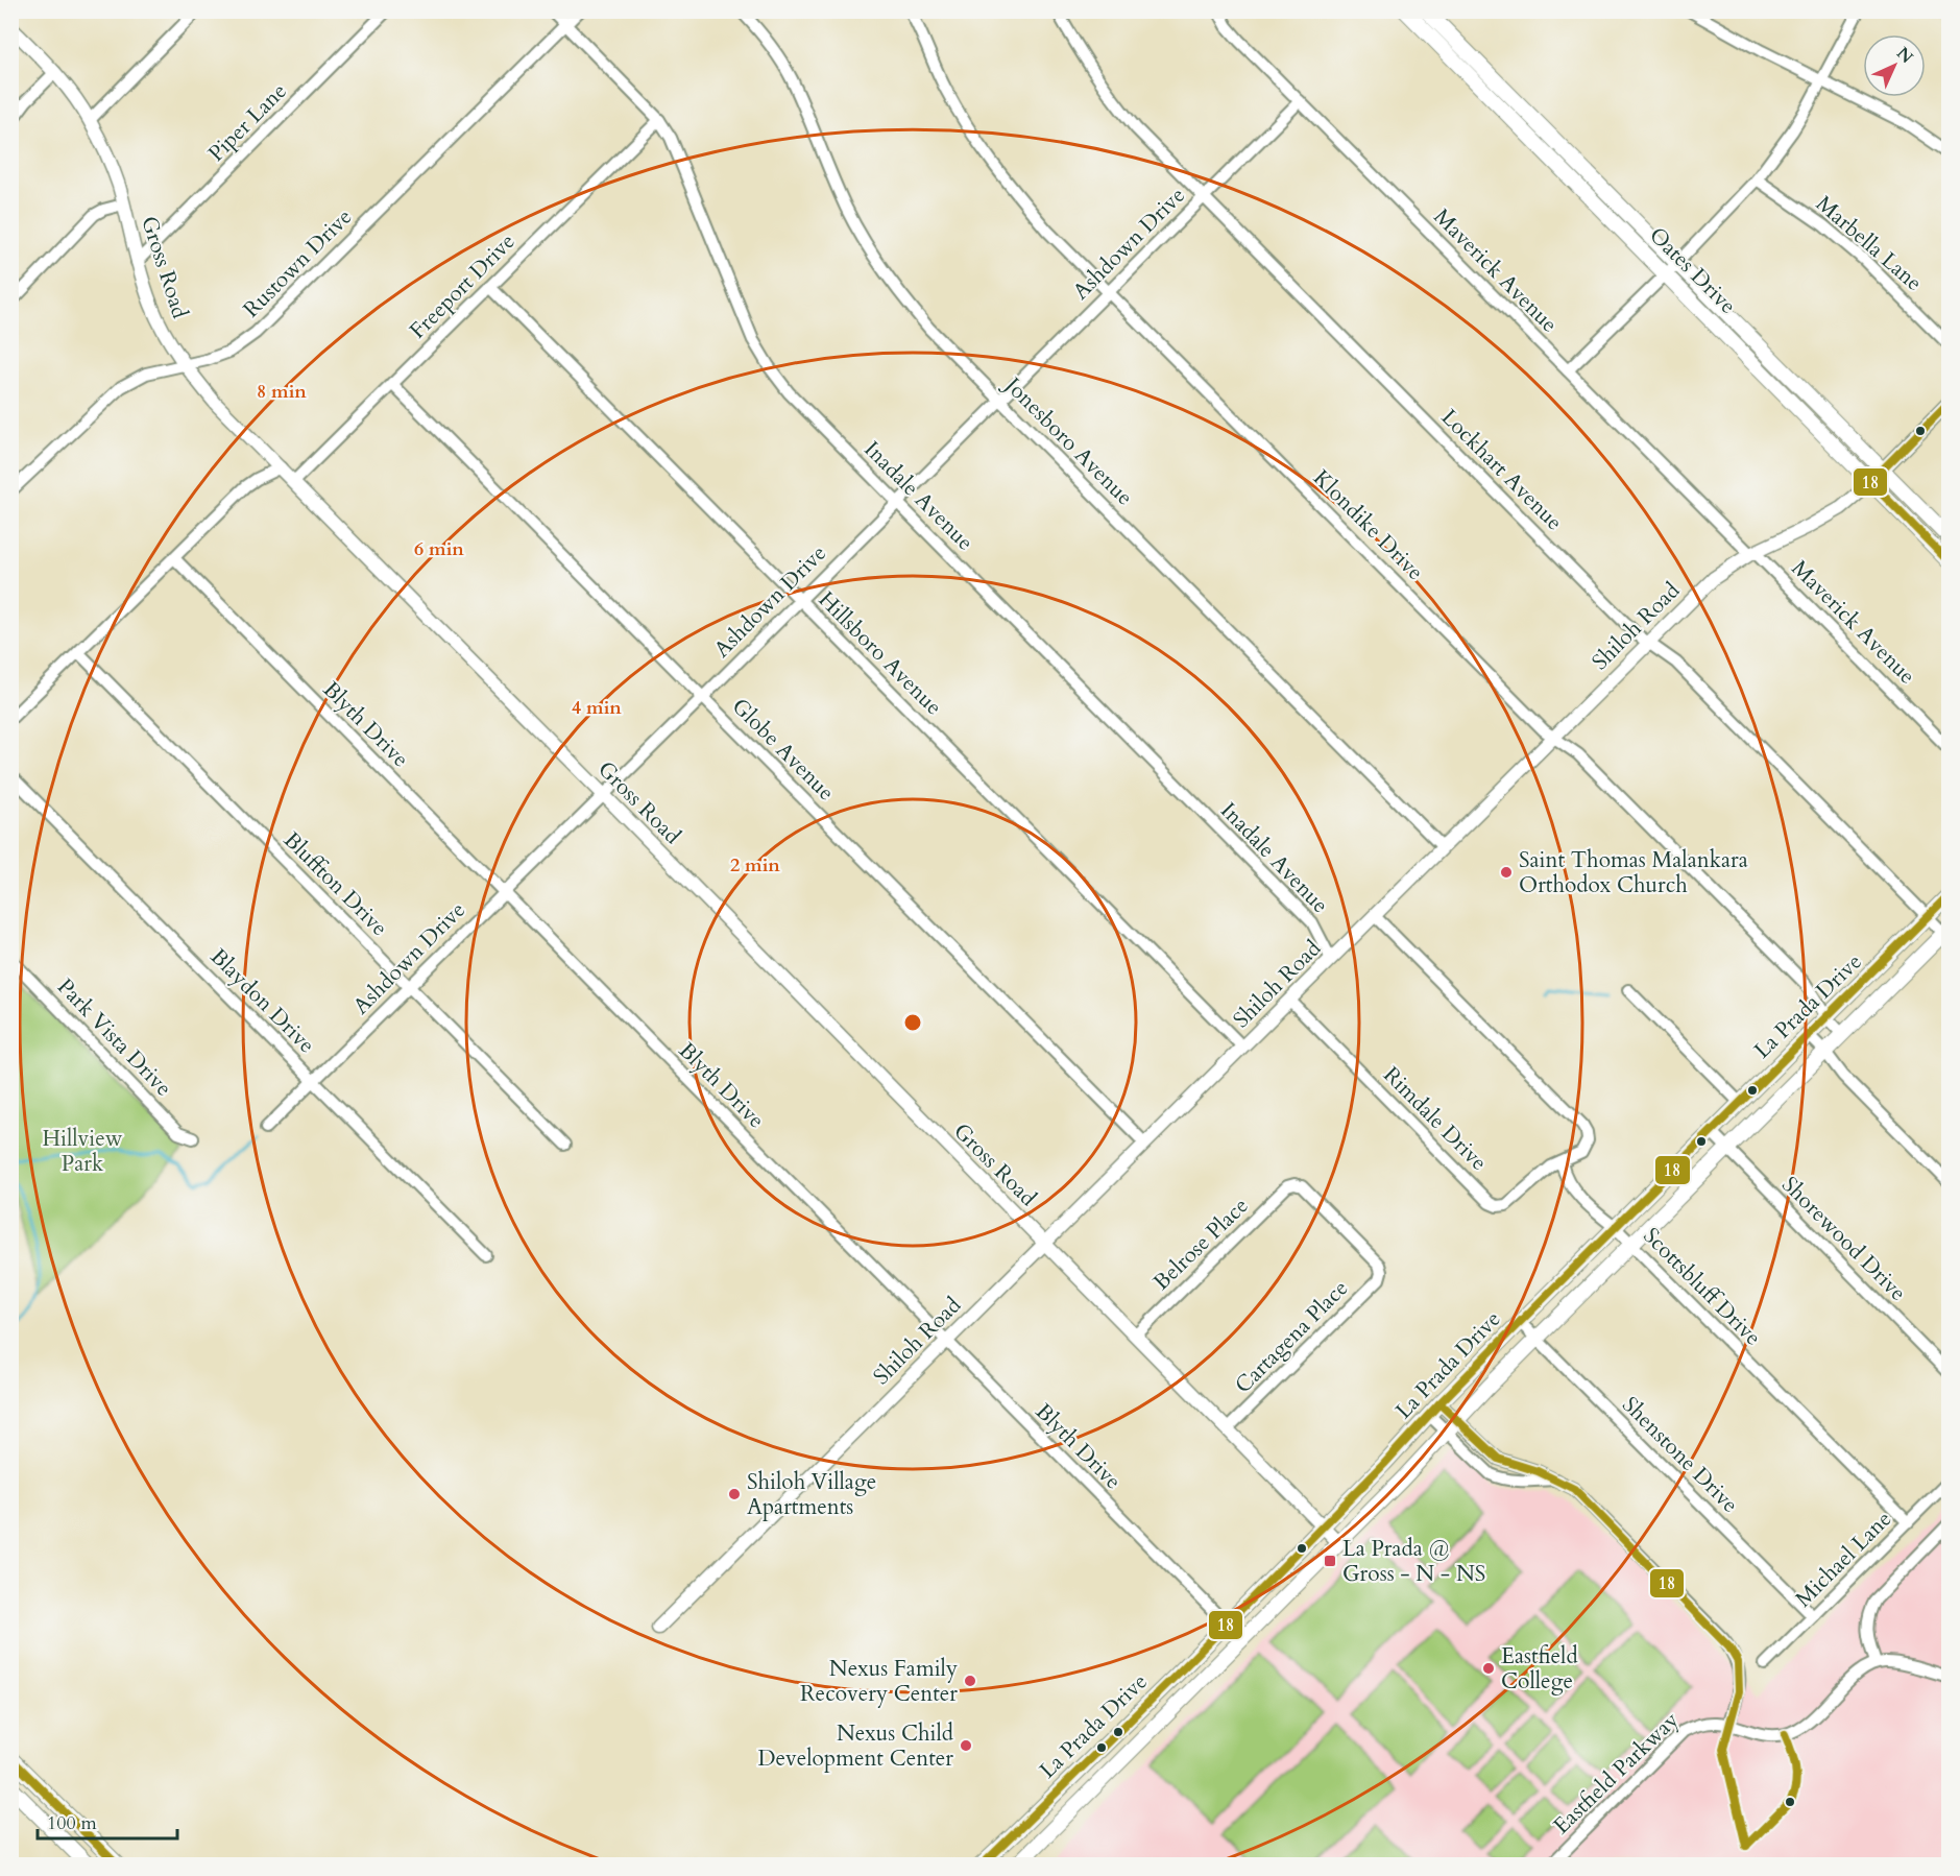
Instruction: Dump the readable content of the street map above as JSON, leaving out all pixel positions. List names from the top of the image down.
{
  "streets": {
    "main road": ["Oates Drive", "La Prada Drive"],
    "street": [
      "Piper Lane",
      "Ashdown Drive",
      "Marbella Lane",
      "Rustown Drive",
      "Gross Road",
      "Maverick Avenue",
      "Freeport Drive",
      "Jonesboro Avenue",
      "Lockhart Avenue",
      "Inadale Avenue",
      "Klondike Drive",
      "Shiloh Road",
      "Hillsboro Avenue",
      "Blyth Drive",
      "Globe Avenue",
      "Bluffton Drive",
      "Blaydon Drive",
      "Park Vista Drive",
      "Rimdale Drive",
      "Shorewood Drive",
      "Belrose Place",
      "Scottsbluff Drive",
      "Cartagena Place",
      "Shenstone Drive",
      "Michael Lane",
      "Eastfield Parkway"
    ]
  },
  "crossings": [
    ["Piper Lane", "Gross Road"],
    ["Ashdown Drive", "Gross Road"],
    ["Ashdown Drive", "Maverick Avenue"],
    ["Ashdown Drive", "Jonesboro Avenue"],
    ["Ashdown Drive", "Lockhart Avenue"],
    ["Ashdown Drive", "Inadale Avenue"],
    ["Ashdown Drive", "Klondike Drive"],
    ["Ashdown Drive", "Hillsboro Avenue"],
    ["Ashdown Drive", "Blyth Drive"],
    ["Ashdown Drive", "Globe Avenue"],
    ["Ashdown Drive", "Bluffton Drive"],
    ["Ashdown Drive", "Blaydon Drive"],
    ["Rustown Drive", "Gross Road"],
    ["Rustown Drive", "Inadale Avenue"],
    ["Gross Road", "Freeport Drive"],
    ["Gross Road", "Shiloh Road"],
    ["Gross Road", "La Prada Drive"],
    ["Gross Road", "Belrose Place"],
    ["Gross Road", "Cartagena Place"],
    ["Maverick Avenue", "Shiloh Road"],
    ["Oates Drive", "Shiloh Road"],
    ["Freeport Drive", "Inadale Avenue"],
    ["Freeport Drive", "Hillsboro Avenue"],
    ["Freeport Drive", "Globe Avenue"],
    ["Jonesboro Avenue", "Shiloh Road"],
    ["Lockhart Avenue", "Shiloh Road"],
    ["Lockhart Avenue", "La Prada Drive"],
    ["Inadale Avenue", "Shiloh Road"],
    ["Klondike Drive", "Shiloh Road"],
    ["Klondike Drive", "La Prada Drive"],
    ["Shiloh Road", "Hillsboro Avenue"],
    ["Shiloh Road", "Blyth Drive"],
    ["Shiloh Road", "Globe Avenue"],
    ["Shiloh Road", "Rimdale Drive"],
    ["Blyth Drive", "La Prada Drive"],
    ["La Prada Drive", "Shorewood Drive"],
    ["La Prada Drive", "Scottsbluff Drive"],
    ["La Prada Drive", "Shenstone Drive"],
    ["Rimdale Drive", "Scottsbluff Drive"],
    ["Belrose Place", "Cartagena Place"],
    ["Scottsbluff Drive", "Michael Lane"],
    ["Shenstone Drive", "Michael Lane"]
  ],
  "parks": ["Hillview Park"],
  "places": {
    "other": [
      "Saint Thomas Malankara Orthodox Church",
      "Shiloh Village Apartments",
      "Eastfield College",
      "Nexus Family Recovery Center",
      "Nexus Child Development Center"
    ],
    "transit": ["La Prada @ Gross - N - NS"]
  },
  "lines": ["transit line 18"],
  "scale_bar": "100 m",
  "north": "top right",
  "rings": [
    "8 min",
    "6 min",
    "4 min",
    "2 min"
  ]
}
